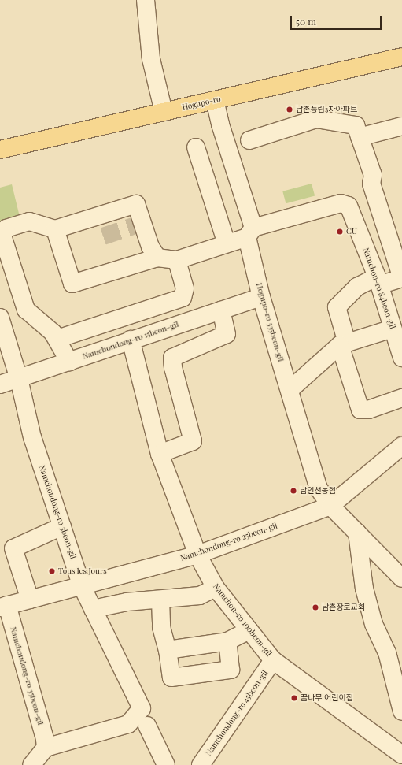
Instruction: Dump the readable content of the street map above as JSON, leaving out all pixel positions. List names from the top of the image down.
{
  "streets": {
    "main road": ["Hogupo-ro"],
    "street": [
      "Namchon-ro 84beon-gil",
      "Hogupo-ro 535beon-gil",
      "Namchondong-ro 15beon-gil",
      "Namchondong-ro 3beon-gil",
      "Namchondong-ro 25beon-gil",
      "Namchon-ro 100beon-gil",
      "Namchondong-ro 35beon-gil",
      "Namchondong-ro 45beon-gil"
    ]
  },
  "crossings": [
    ["Hogupo-ro", "Hogupo-ro 535beon-gil"],
    ["Namchon-ro 84beon-gil", "Hogupo-ro 535beon-gil"],
    ["Hogupo-ro 535beon-gil", "Namchondong-ro 15beon-gil"],
    ["Hogupo-ro 535beon-gil", "Namchondong-ro 25beon-gil"],
    ["Namchondong-ro 15beon-gil", "Namchondong-ro 3beon-gil"],
    ["Namchondong-ro 15beon-gil", "Namchon-ro 100beon-gil"],
    ["Namchondong-ro 3beon-gil", "Namchondong-ro 25beon-gil"],
    ["Namchondong-ro 3beon-gil", "Namchondong-ro 35beon-gil"],
    ["Namchondong-ro 25beon-gil", "Namchon-ro 100beon-gil"],
    ["Namchondong-ro 25beon-gil", "Namchondong-ro 35beon-gil"],
    ["Namchon-ro 100beon-gil", "Namchondong-ro 45beon-gil"]
  ],
  "places": [
    "남촌풍림3차아파트",
    "CU",
    "남인천농협",
    "Tous les Jours",
    "남촌장로교회",
    "꿈나무 어린이집"
  ],
  "scale_bar": "50 m"
}
